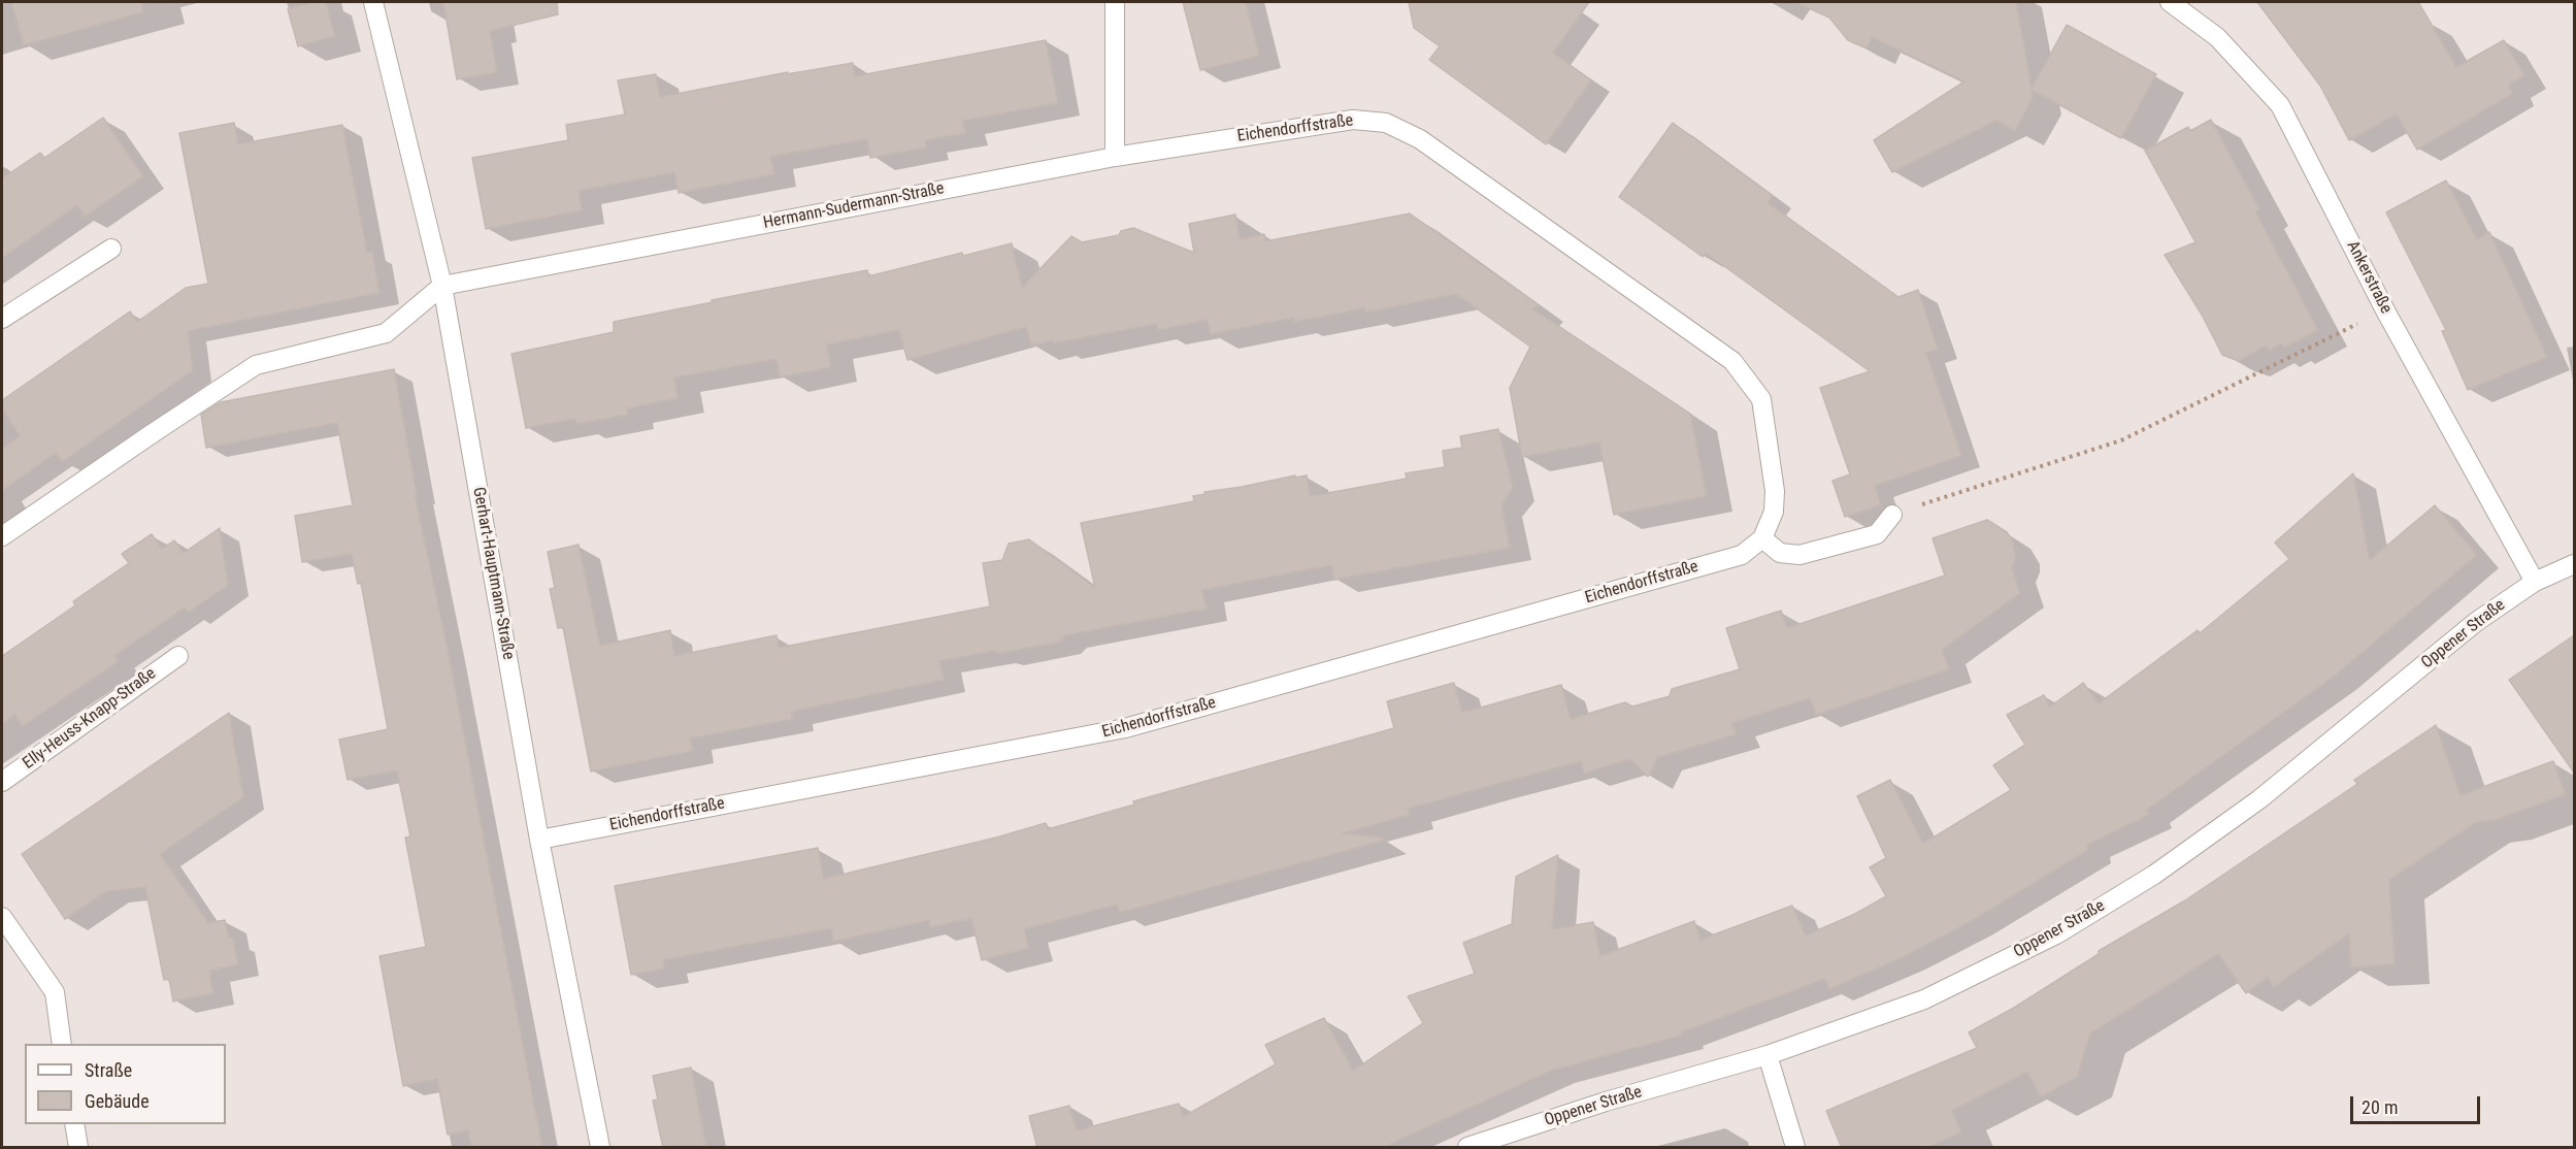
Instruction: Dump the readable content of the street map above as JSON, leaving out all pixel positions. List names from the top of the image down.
{
  "streets": {
    "street": [
      "Eichendorffstraße",
      "Hermann-Sudermann-Straße",
      "Ankerstraße",
      "Gerhart-Hauptmann-Straße",
      "Oppener Straße",
      "Elly-Heuss-Knapp-Straße"
    ]
  },
  "crossings": [
    ["Eichendorffstraße", "Hermann-Sudermann-Straße"],
    ["Eichendorffstraße", "Gerhart-Hauptmann-Straße"],
    ["Hermann-Sudermann-Straße", "Gerhart-Hauptmann-Straße"],
    ["Ankerstraße", "Oppener Straße"]
  ],
  "legend": ["Straße", "Gebäude"],
  "scale_bar": "20 m"
}
